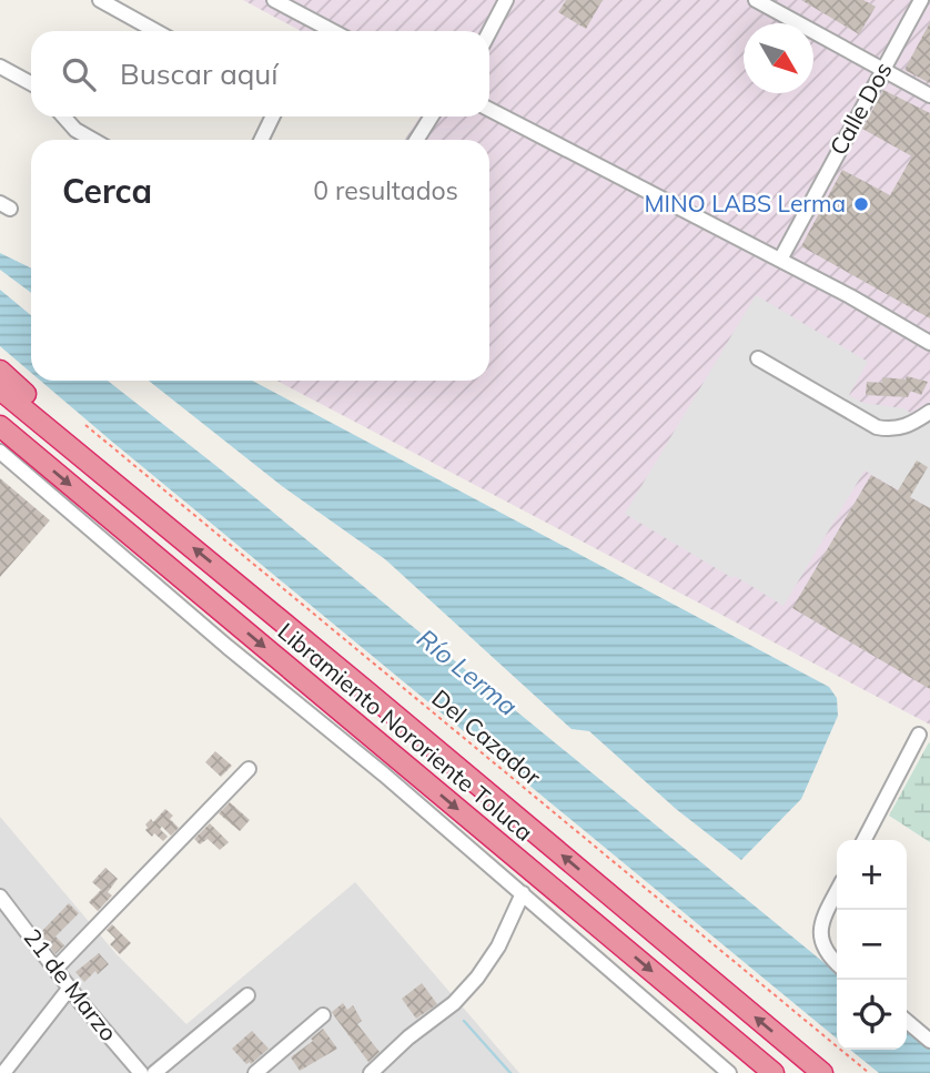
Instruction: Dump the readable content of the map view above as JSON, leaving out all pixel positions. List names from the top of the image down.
{
  "streets": {
    "highway": ["Libramiento Nororiente Toluca"],
    "street": ["Calle Dos", "21 de Marzo"],
    "path": ["Del Cazador"]
  },
  "water": ["Río Lerma"],
  "places": ["MINO LABS Lerma"],
  "north": "bottom right",
  "page": {
    "search": "Buscar aquí",
    "heading": ["Cerca", "0 resultados"],
    "map_buttons": ["+", "−"]
  }
}
